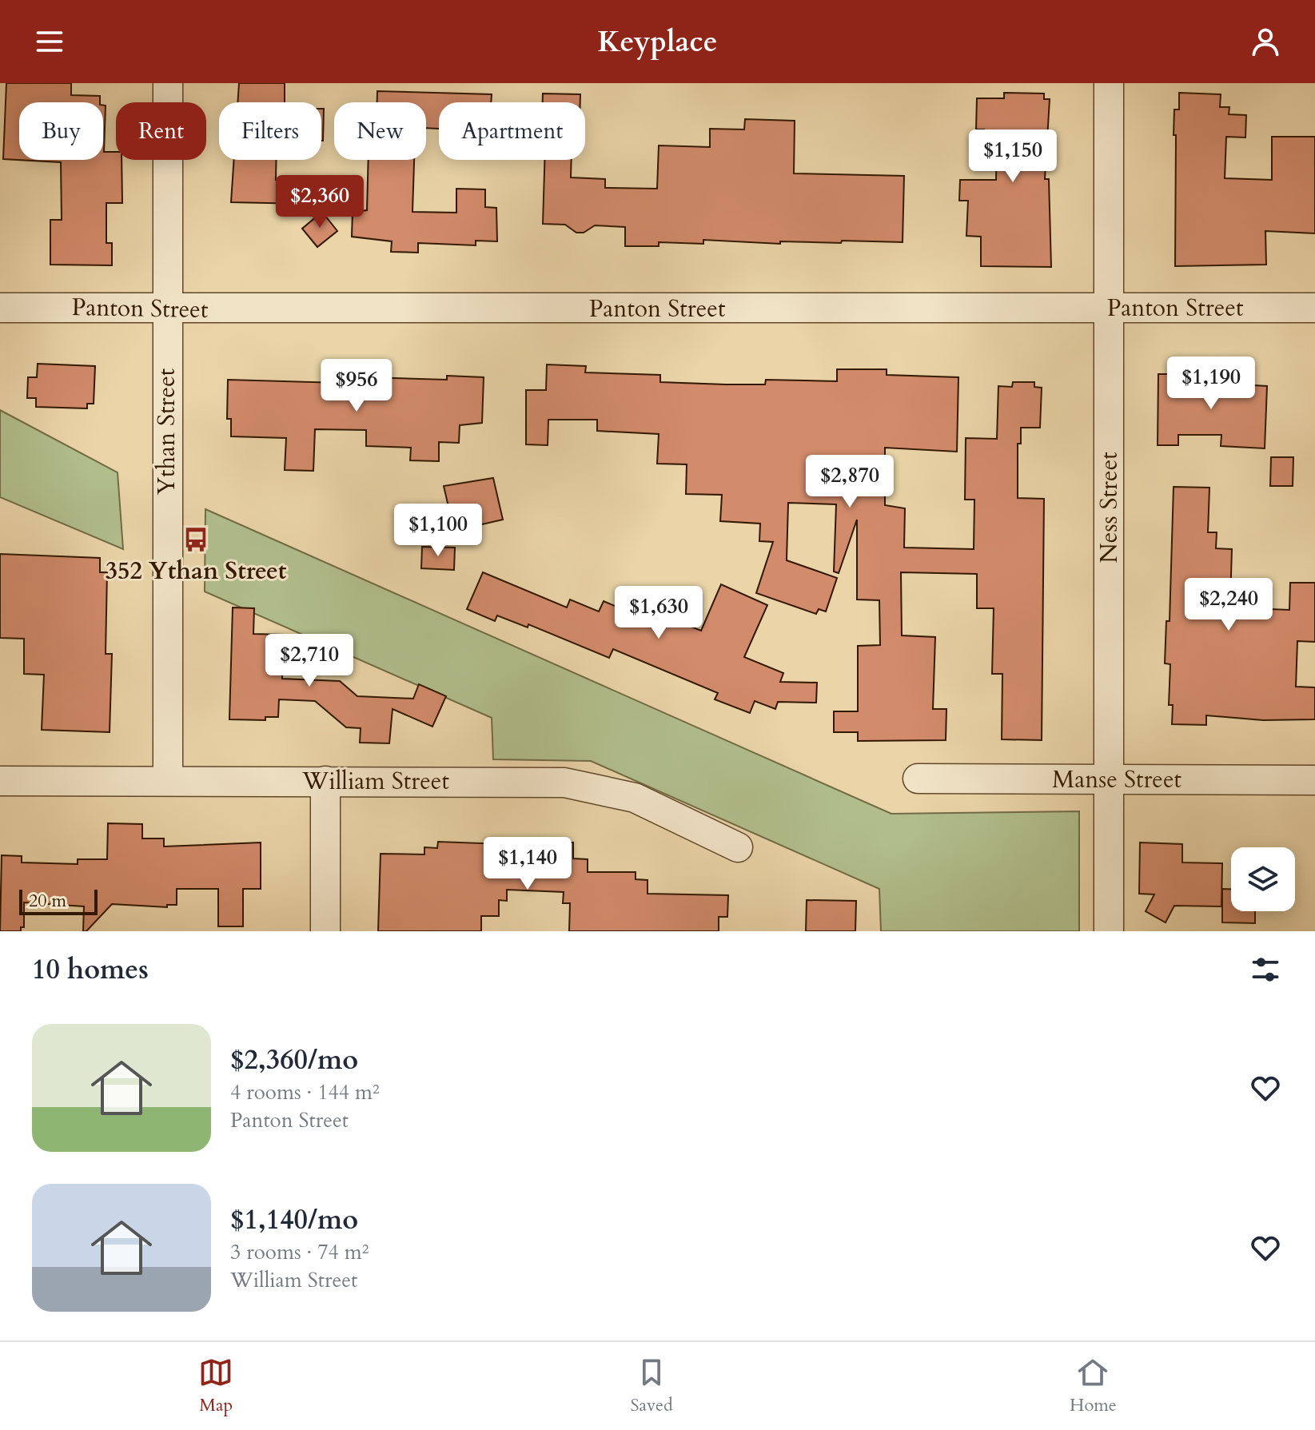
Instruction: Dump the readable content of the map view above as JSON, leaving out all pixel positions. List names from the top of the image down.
{
  "streets": {
    "street": [
      "Panton Street",
      "Ythan Street",
      "Ness Street",
      "Manse Street",
      "William Street"
    ]
  },
  "crossings": [
    ["Panton Street", "Ythan Street"],
    ["Panton Street", "Ness Street"],
    ["Ythan Street", "William Street"],
    ["Ness Street", "Manse Street"]
  ],
  "places": {
    "bus stop": ["352 Ythan Street"]
  },
  "scale_bar": "20 m",
  "page": {
    "header": "Keyplace",
    "chip": [
      "Buy",
      "Rent",
      "Filters",
      "New",
      "Apartment"
    ],
    "price": [
      "$1,150",
      "$2,360",
      "$1,190",
      "$956",
      "$2,870",
      "$1,100",
      "$2,240",
      "$1,630",
      "$2,710",
      "$1,140"
    ],
    "scale": "20 m",
    "heading": "10 homes",
    "list": [
      {
        "name": "$2,360/mo",
        "note": "4 rooms · 144 m² · Panton Street"
      },
      {
        "name": "$1,140/mo",
        "note": "3 rooms · 74 m² · William Street"
      }
    ],
    "tabs": ["Map", "Saved", "Home"]
  }
}
